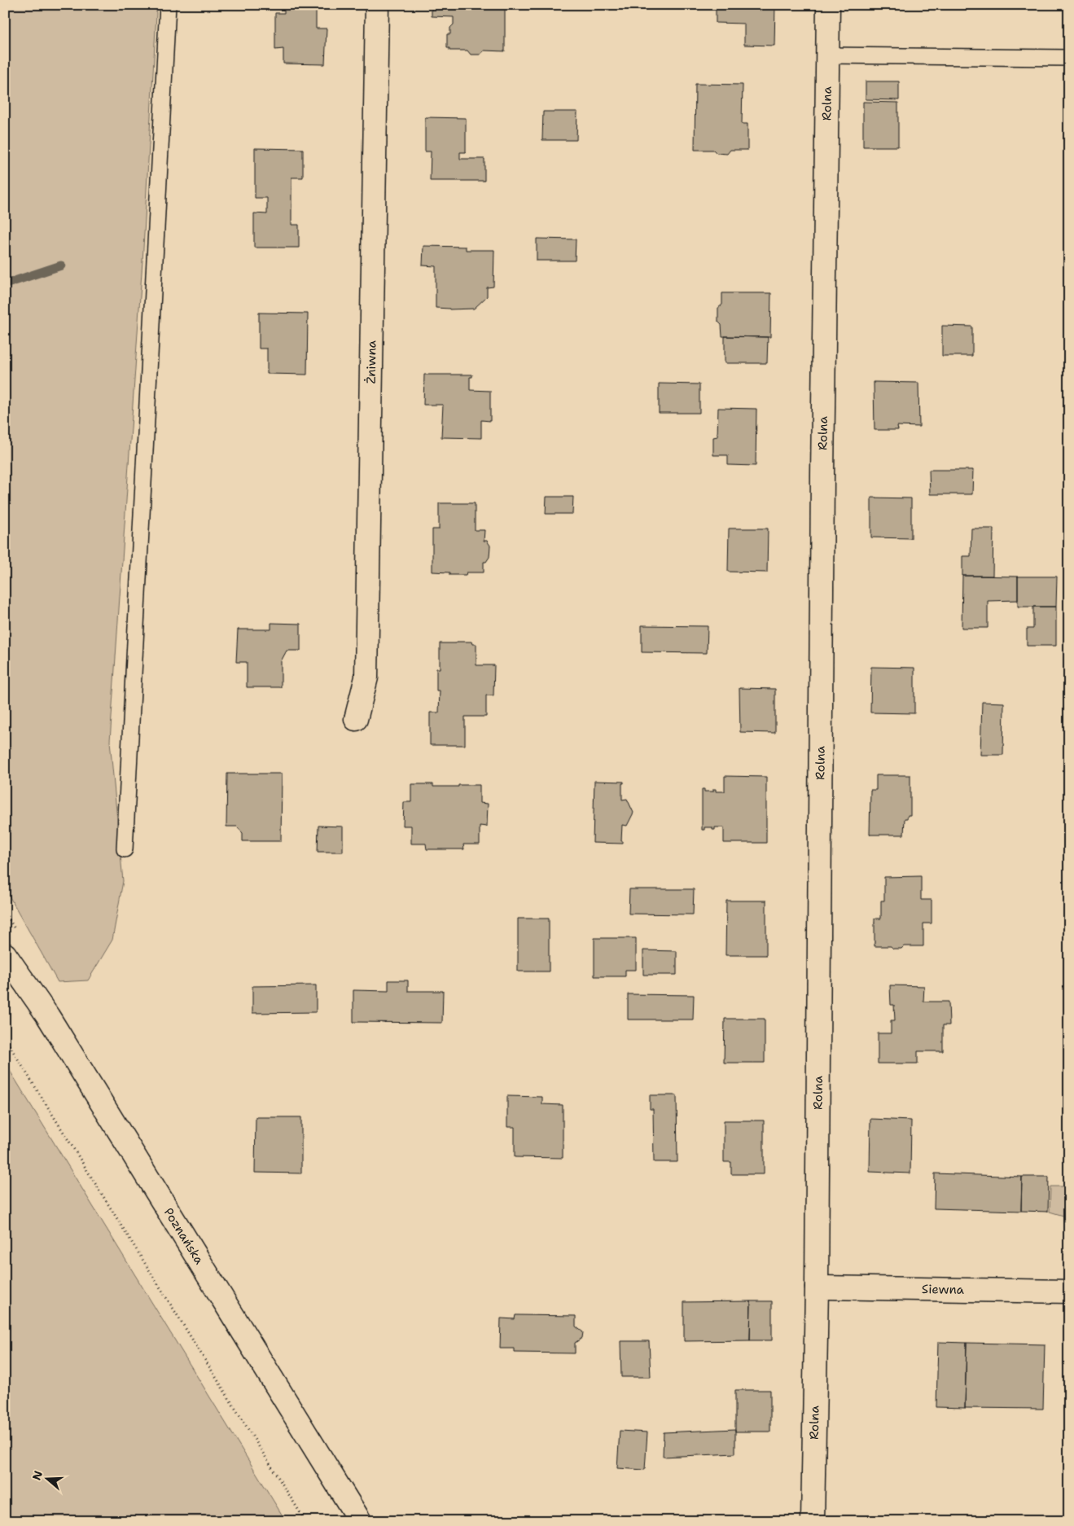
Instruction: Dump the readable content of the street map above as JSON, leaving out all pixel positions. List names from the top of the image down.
{
  "streets": {
    "street": [
      "Rolna",
      "Żniwna",
      "Poznańska",
      "Siewna"
    ]
  },
  "crossings": [
    ["Rolna", "Siewna"]
  ],
  "north": "left"
}
